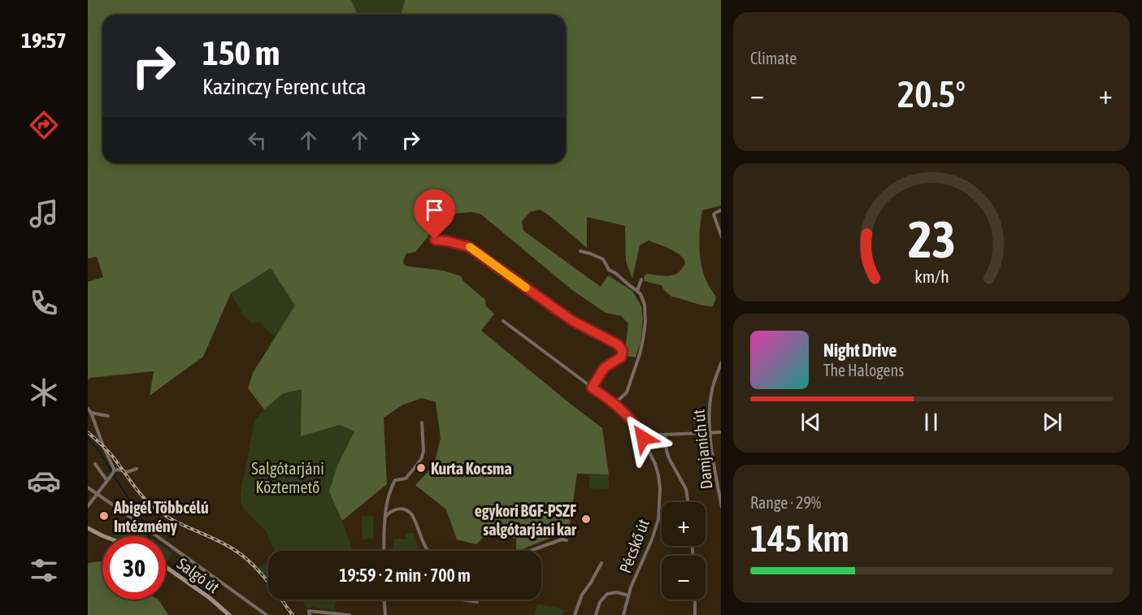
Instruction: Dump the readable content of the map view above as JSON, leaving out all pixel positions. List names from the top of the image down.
{
  "streets": {
    "main road": ["Salgó út"],
    "street": ["Damjanich út", "Pécskő út"]
  },
  "parks": ["Salgótarjáni Köztemető"],
  "places": ["Kurta Kocsma", "Abigél Többcélú Intézmény", "egykori BGF-PSZF salgótarjáni kar"],
  "page": {
    "tabs": "19:57",
    "tile": [
      "Climate",
      ["Range · 29%", "145 km"]
    ],
    "turn": ["150 m", "Kazinczy Ferenc utca"],
    "heat": ["−", "20.5°", "+"],
    "song": ["Night Drive", "The Halogens"],
    "map_buttons": ["+", "−"],
    "limit": "30",
    "trip": "19:59 · 2 min · 700 m",
    "gauge": ["23", "km/h"]
  }
}
